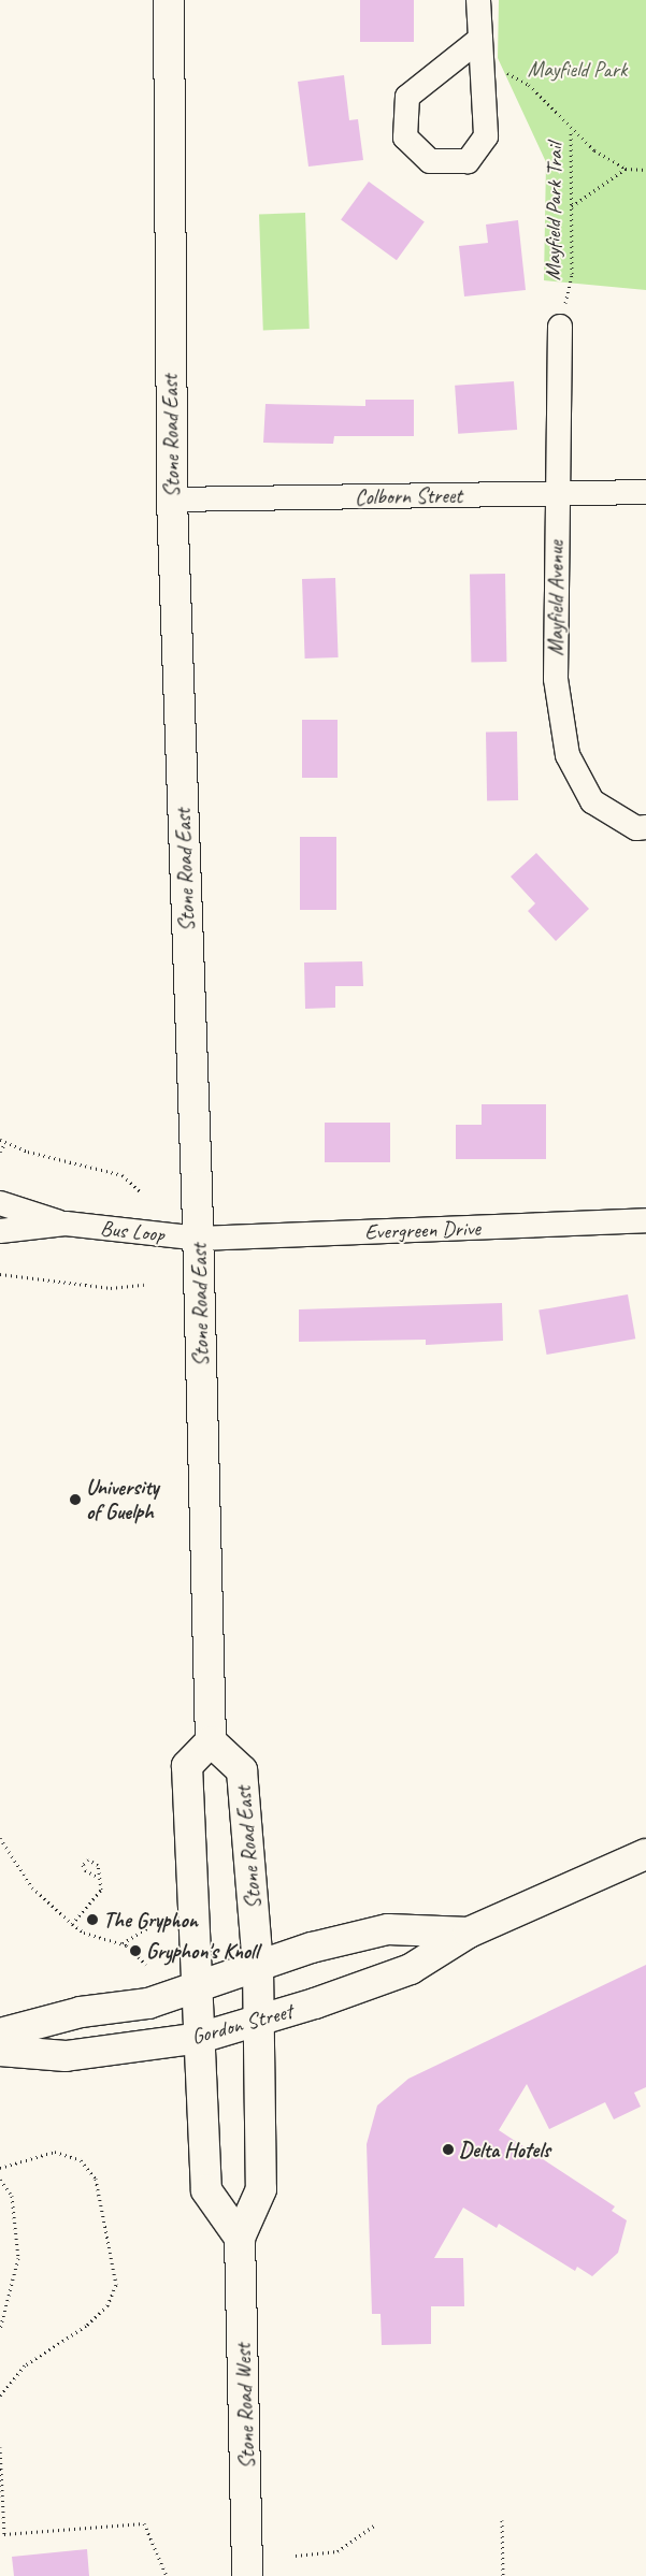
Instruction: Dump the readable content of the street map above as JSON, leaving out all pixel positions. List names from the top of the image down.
{
  "streets": {
    "main road": ["Stone Road East", "Gordon Street", "Stone Road West"],
    "street": [
      "Colborn Street",
      "Mayfield Avenue",
      "Evergreen Drive",
      "Bus Loop"
    ],
    "path": ["Mayfield Park Trail"]
  },
  "crossings": [
    ["Mayfield Park Trail", "Mayfield Avenue"],
    ["Stone Road East", "Colborn Street"],
    ["Stone Road East", "Evergreen Drive"],
    ["Stone Road East", "Bus Loop"],
    ["Stone Road East", "Gordon Street"],
    ["Stone Road East", "Stone Road West"],
    ["Colborn Street", "Mayfield Avenue"],
    ["Evergreen Drive", "Bus Loop"],
    ["Gordon Street", "Stone Road West"]
  ],
  "parks": ["Mayfield Park"],
  "places": [
    "University of Guelph",
    "The Gryphon",
    "Gryphon's Knoll",
    "Delta Hotels"
  ]
}
